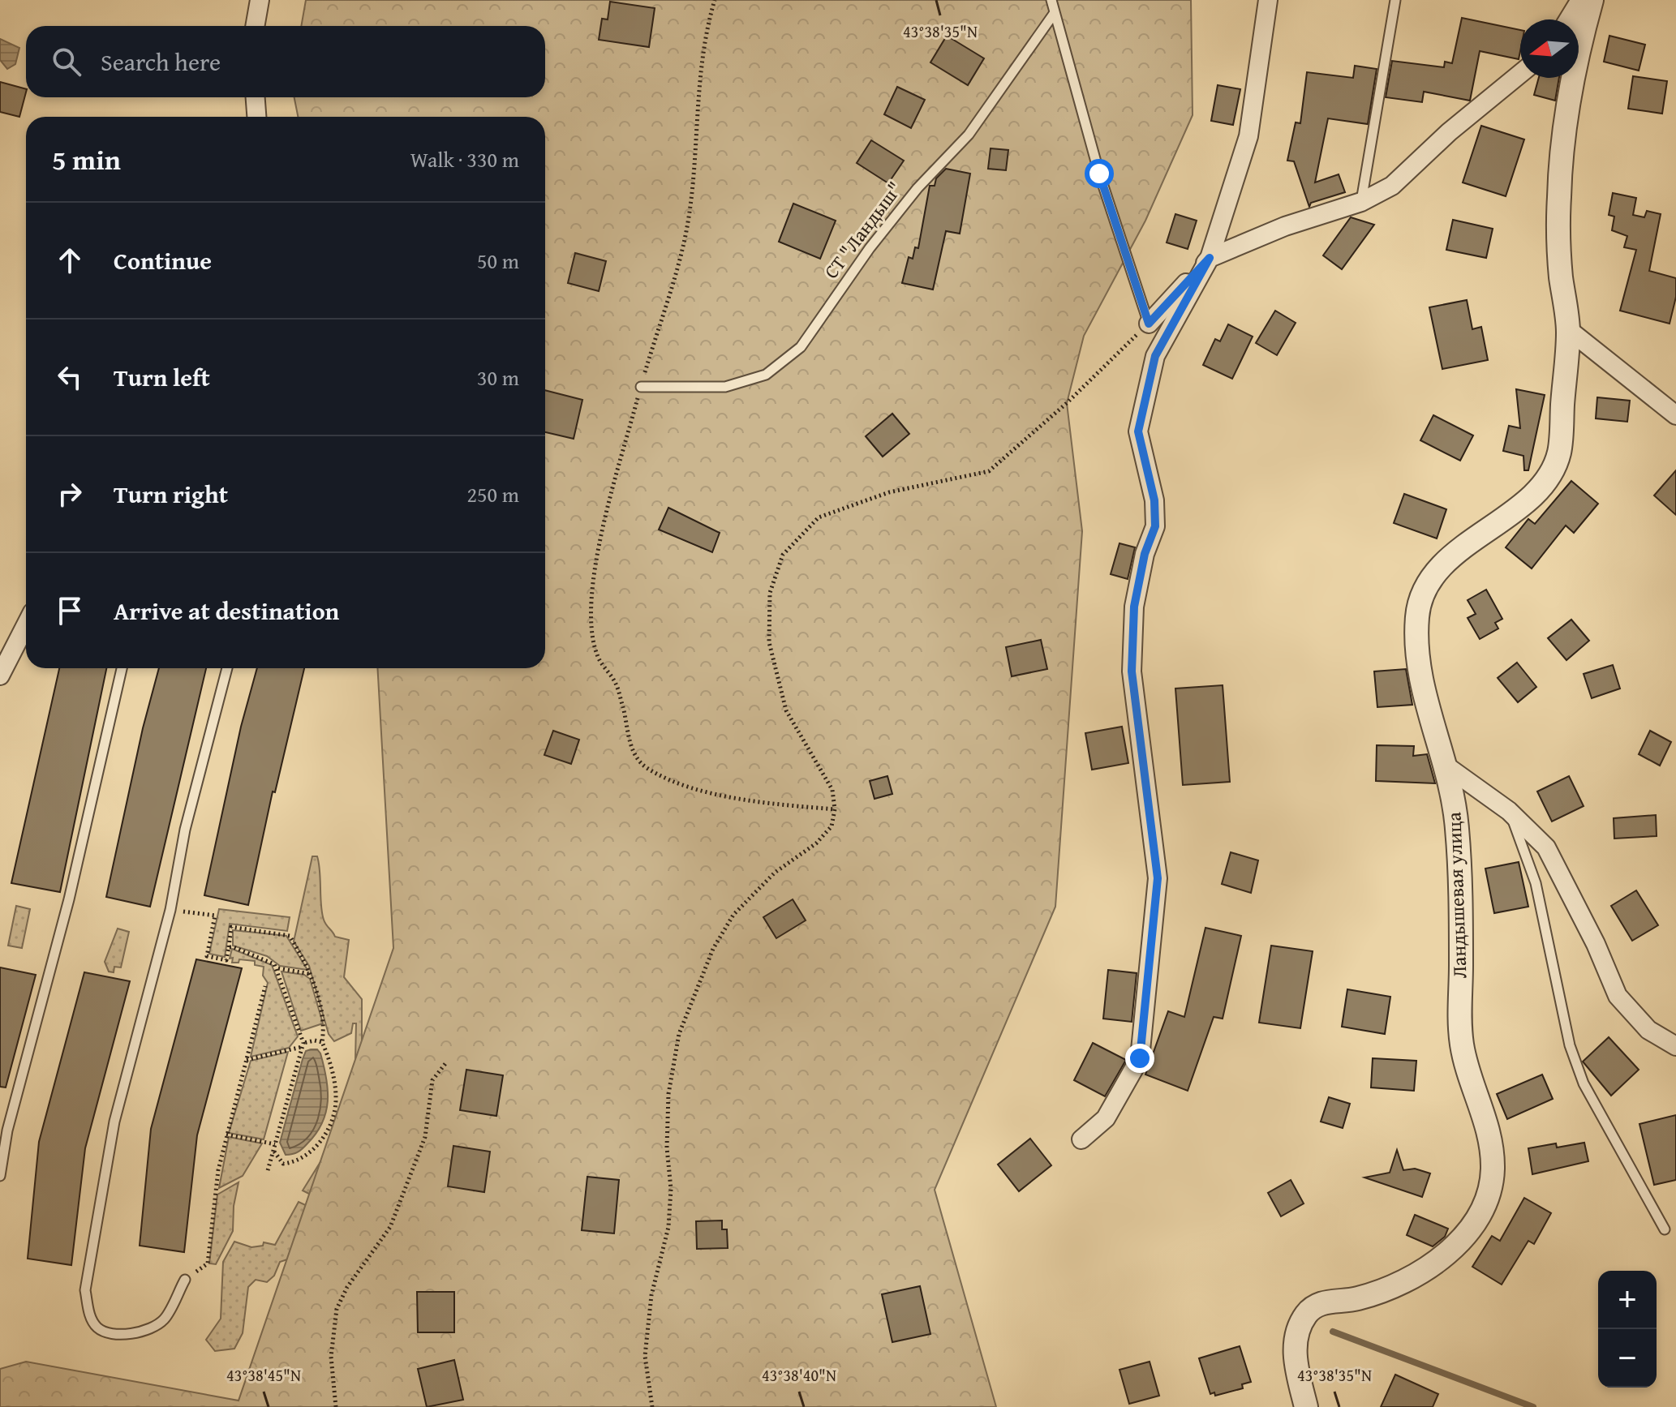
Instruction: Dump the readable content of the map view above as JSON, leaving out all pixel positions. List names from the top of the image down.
{
  "streets": {
    "street": ["Ландышевая улица"],
    "lane": ["СТ \"Ландыш\""]
  },
  "north": "left",
  "page": {
    "search": "Search here",
    "heading": ["5 min", "Walk · 330 m"],
    "list": [
      ["Continue", "50 m"],
      ["Turn left", "30 m"],
      ["Turn right", "250 m"],
      "Arrive at destination"
    ],
    "map_buttons": ["+", "−"]
  },
  "coordinates": ["43°38'35\"N", "43°38'45\"N", "43°38'40\"N"]
}
